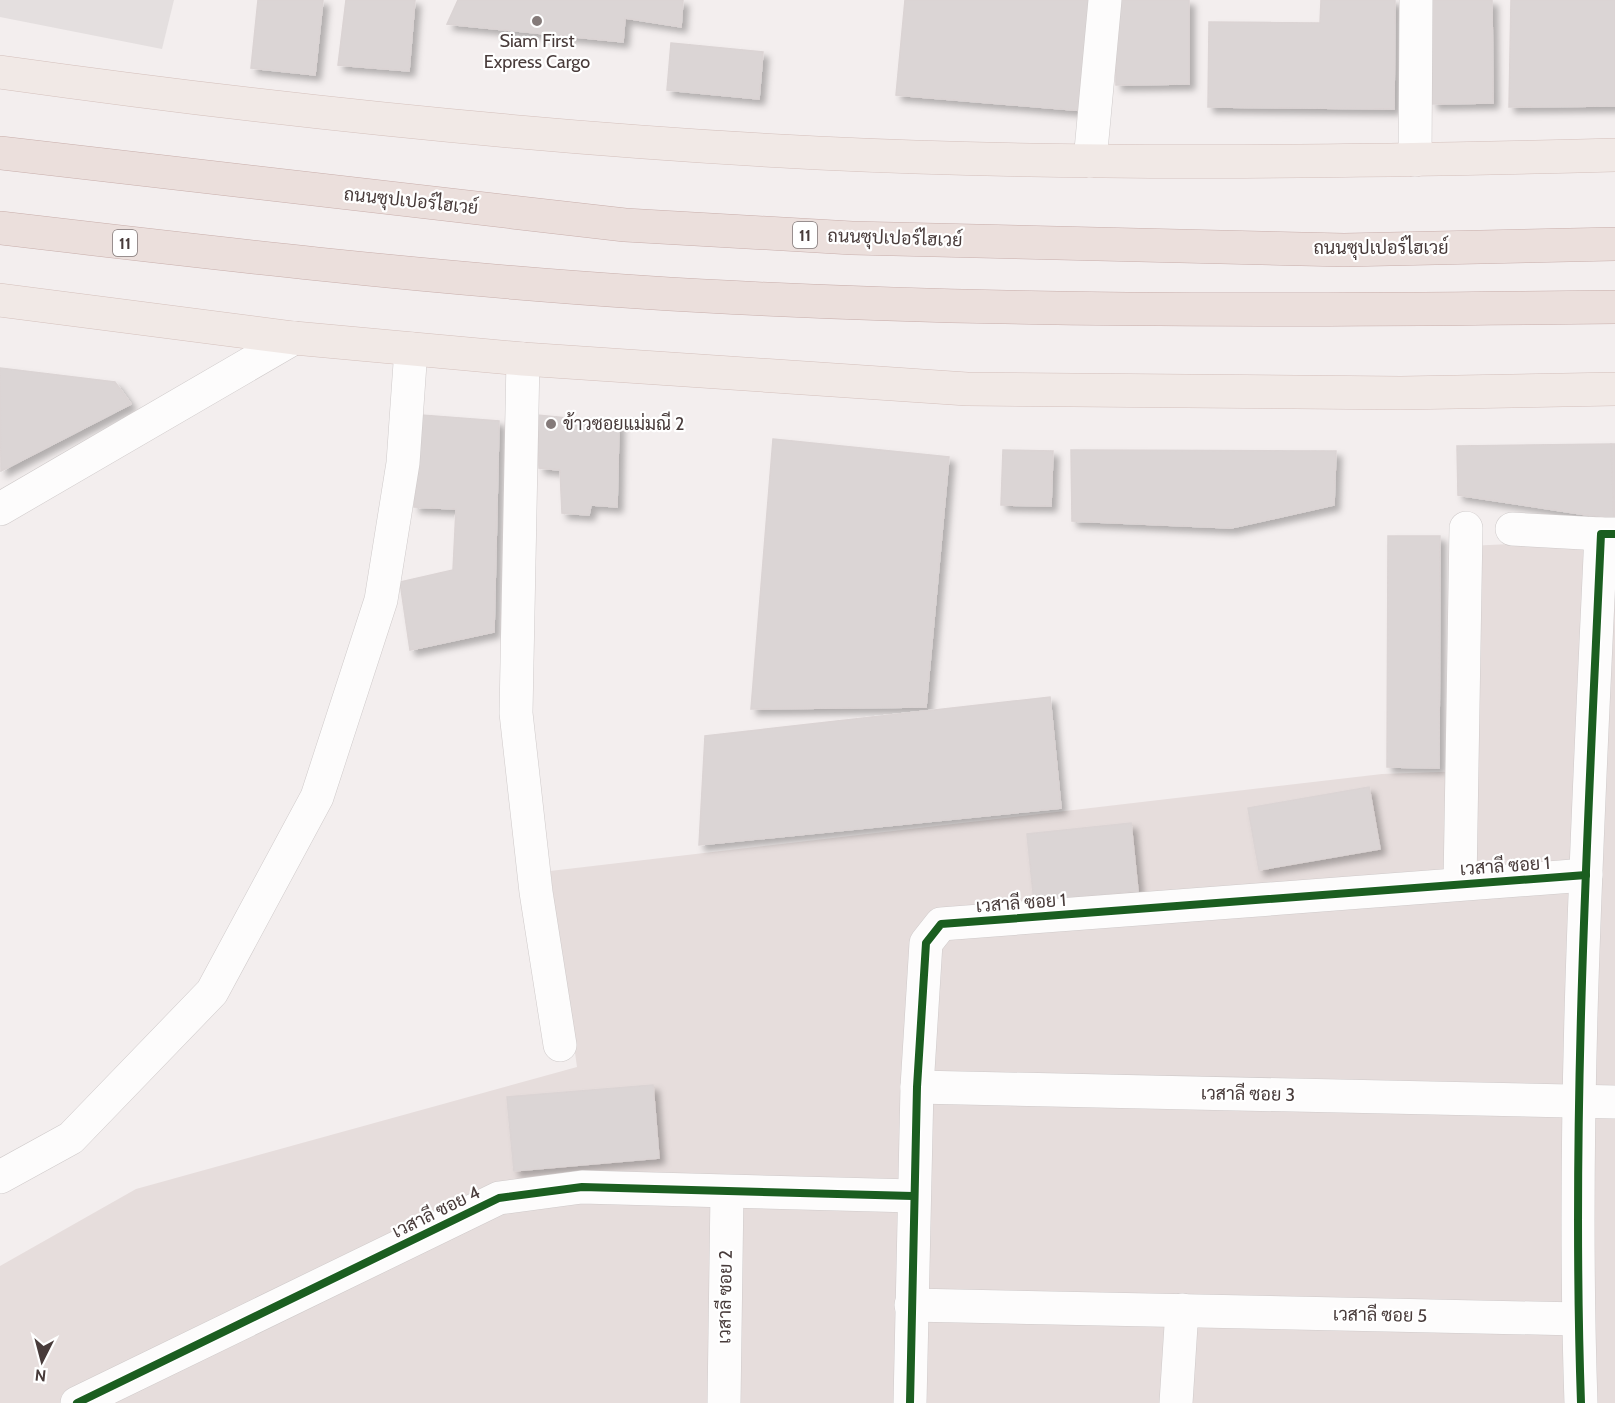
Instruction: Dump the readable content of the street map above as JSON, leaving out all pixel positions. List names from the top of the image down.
{
  "streets": {
    "highway": ["ถนนซุปเปอร์ไฮเวย์", "11"],
    "street": [
      "เวสาลี ซอย 1",
      "เวสาลี ซอย 3",
      "เวสาลี ซอย 4",
      "เวสาลี ซอย 2",
      "เวสาลี ซอย 5"
    ]
  },
  "crossings": [
    ["เวสาลี ซอย 1", "เวสาลี ซอย 3"],
    ["เวสาลี ซอย 1", "เวสาลี ซอย 4"],
    ["เวสาลี ซอย 1", "เวสาลี ซอย 5"],
    ["เวสาลี ซอย 4", "เวสาลี ซอย 2"]
  ],
  "places": ["Siam First Express Cargo", "ข้าวซอยแม่มณี 2"],
  "north": "bottom"
}
